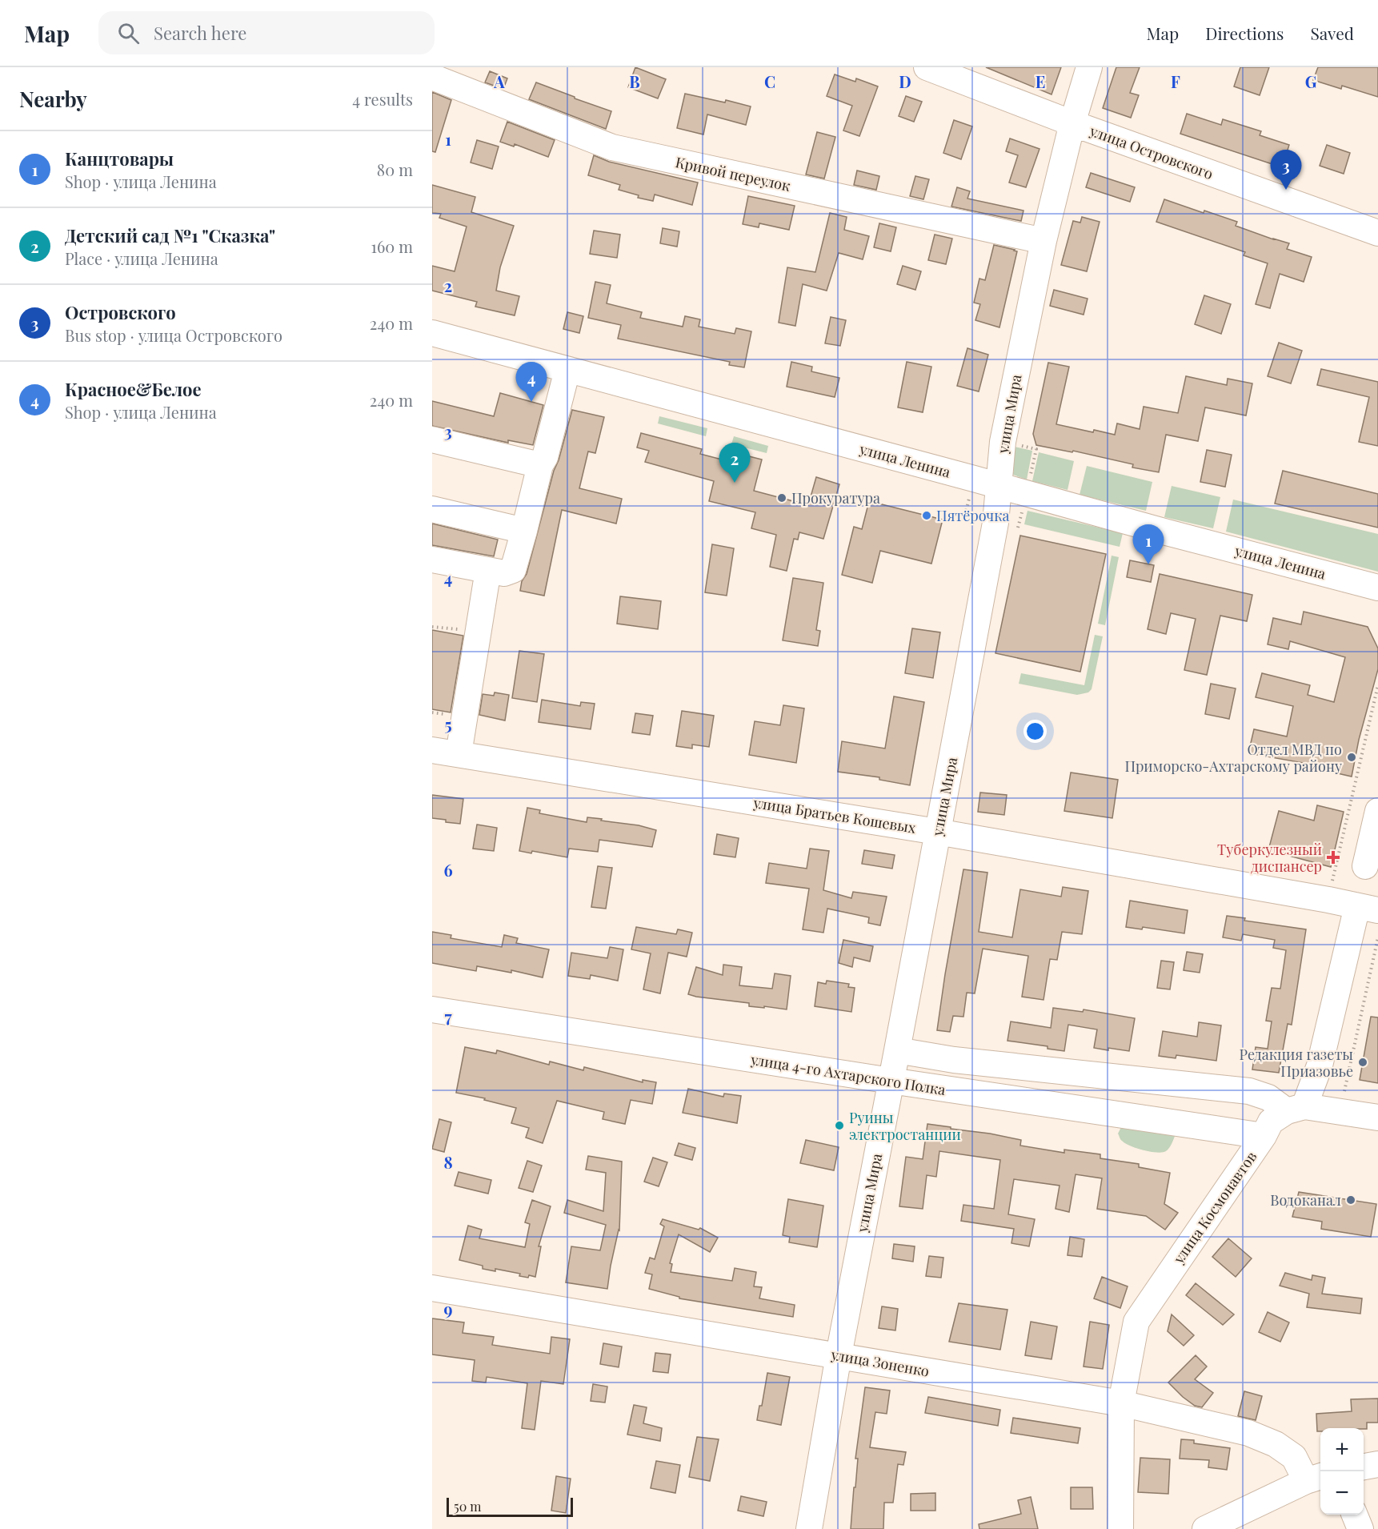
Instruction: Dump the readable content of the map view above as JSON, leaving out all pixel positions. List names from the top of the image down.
{
  "streets": {
    "street": [
      "улица Островского",
      "Кривой переулок",
      "улица Мира",
      "улица Ленина",
      "улица Братьев Кошевых",
      "улица 4-го Ахтарского Полка",
      "улица Космонавтов",
      "улица Зоненко"
    ]
  },
  "crossings": [
    ["улица Островского", "улица Мира"],
    ["Кривой переулок", "улица Мира"],
    ["улица Мира", "улица Ленина"],
    ["улица Мира", "улица Братьев Кошевых"],
    ["улица Мира", "улица 4-го Ахтарского Полка"],
    ["улица Мира", "улица Зоненко"],
    ["улица 4-го Ахтарского Полка", "улица Космонавтов"],
    ["улица Космонавтов", "улица Зоненко"]
  ],
  "places": {
    "other": [
      "Прокуратура",
      "Пятёрочка",
      "Отдел МВД по Приморско-Ахтарскому району",
      "Редакция газеты Приазовье",
      "Руины электростанции",
      "Водоканал"
    ],
    "health": ["Туберкулезный диспансер"]
  },
  "scale_bar": "50 m",
  "page": {
    "header": "Map",
    "search": "Search here",
    "nav": ["Map", "Directions", "Saved"],
    "heading": ["Nearby", "4 results"],
    "list": [
      {
        "mark": "1",
        "name": "Канцтовары",
        "note": "Shop · улица Ленина",
        "value": "80 m"
      },
      {
        "mark": "2",
        "name": "Детский сад №1 \"Сказка\"",
        "note": "Place · улица Ленина",
        "value": "160 m"
      },
      {
        "mark": "3",
        "name": "Островского",
        "note": "Bus stop · улица Островского",
        "value": "240 m"
      },
      {
        "mark": "4",
        "name": "Красное&Белое",
        "note": "Shop · улица Ленина",
        "value": "240 m"
      }
    ],
    "pins": [
      "3",
      "4",
      "2",
      "1"
    ],
    "map_buttons": ["+", "−"],
    "scale": "50 m"
  },
  "grid": {
    "columns": [
      "A",
      "B",
      "C",
      "D",
      "E",
      "F",
      "G"
    ],
    "rows": [
      "1",
      "2",
      "3",
      "4",
      "5",
      "6",
      "7",
      "8",
      "9"
    ]
  }
}
